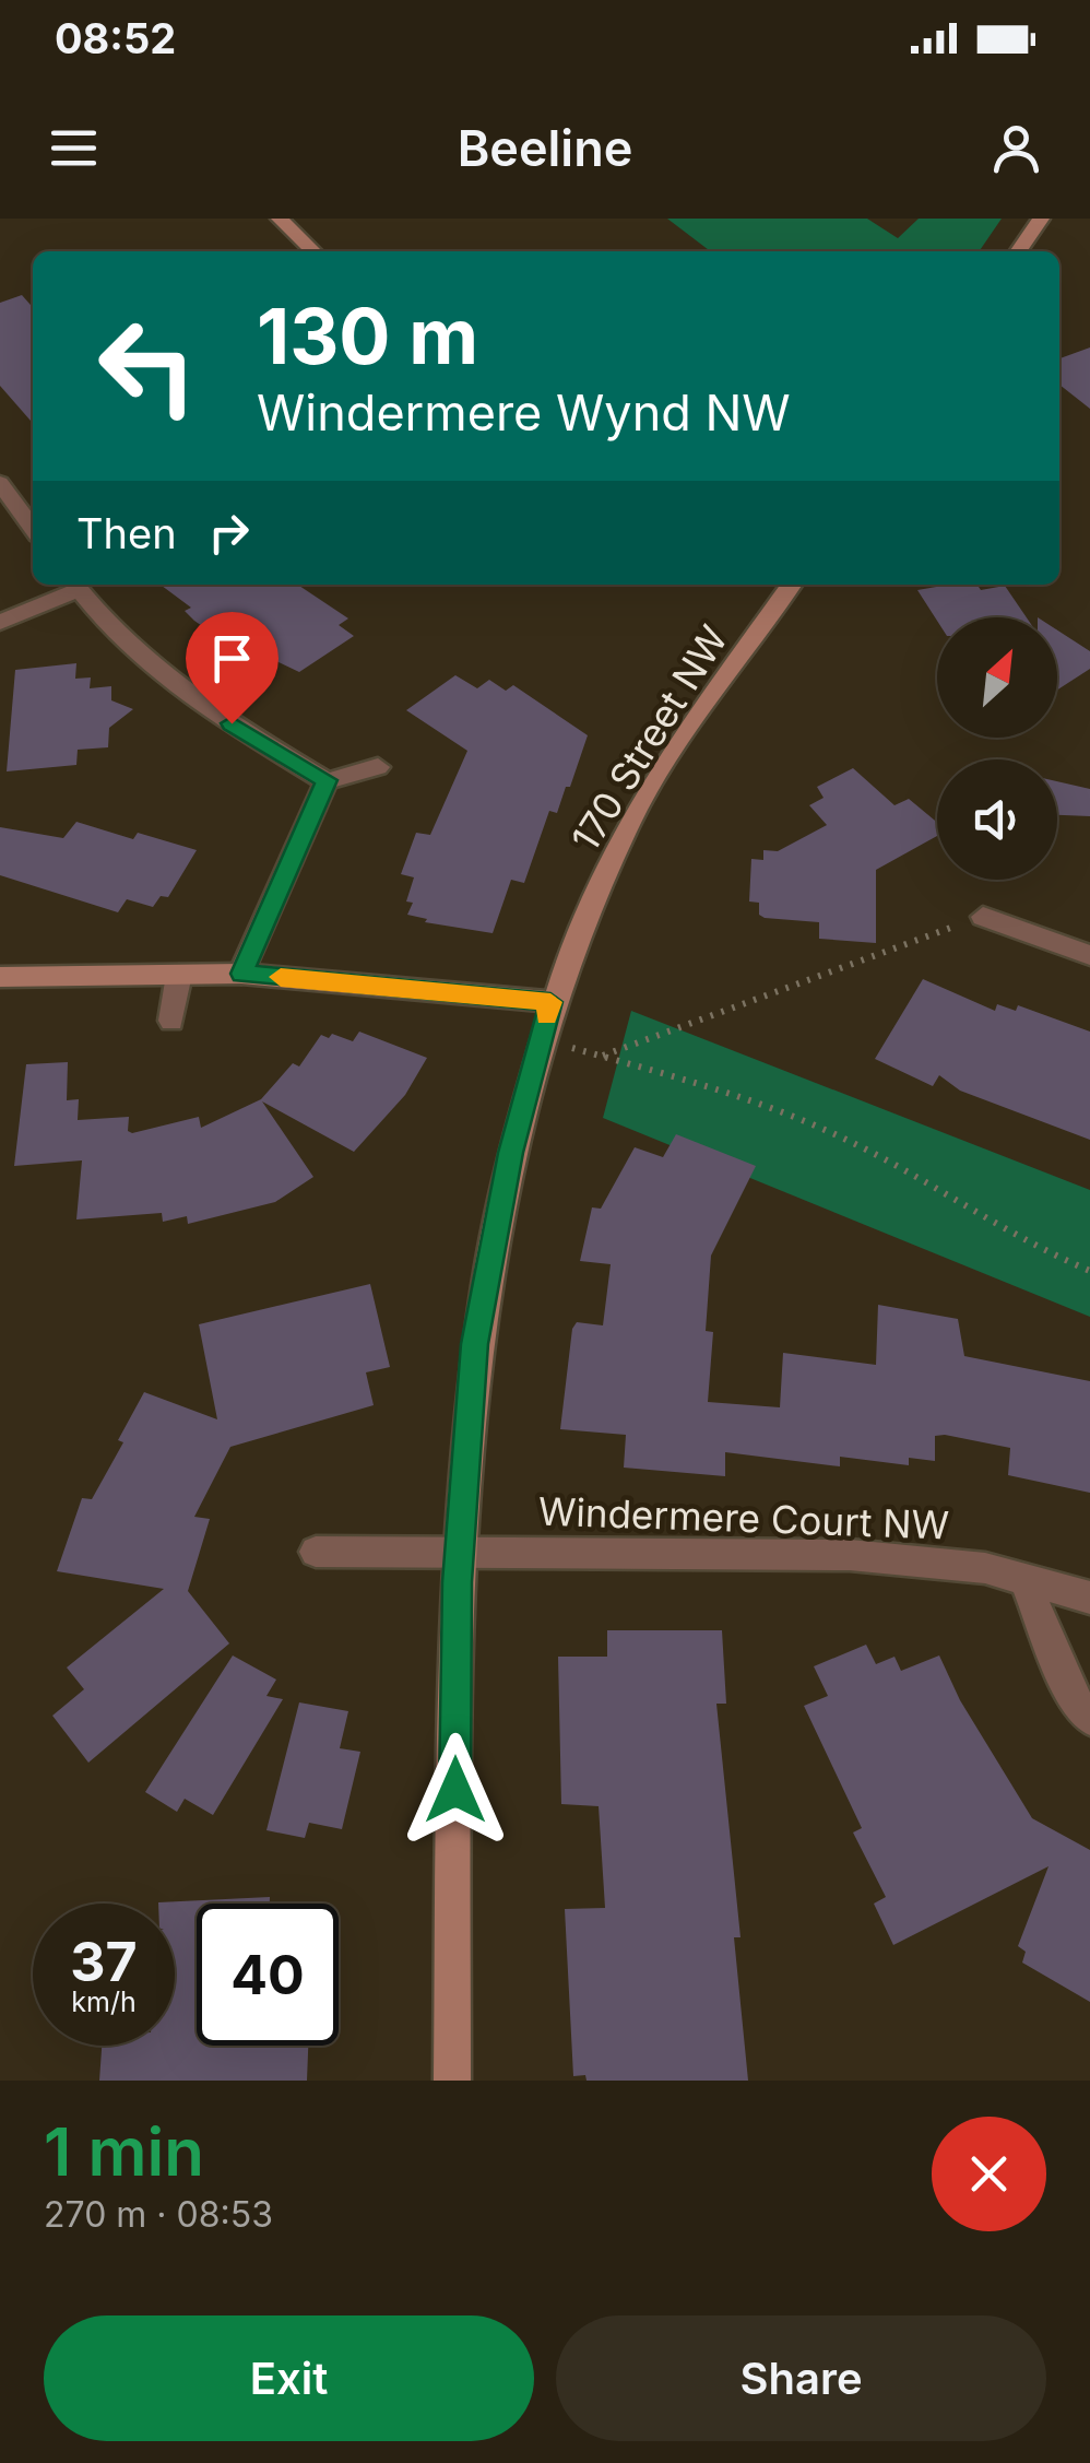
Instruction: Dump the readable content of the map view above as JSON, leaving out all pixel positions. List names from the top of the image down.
{
  "streets": {
    "street": ["170 Street NW", "Windermere Court NW"]
  },
  "crossings": [
    ["170 Street NW", "Windermere Court NW"]
  ],
  "north": "top right",
  "page": {
    "status": "08:52",
    "header": "Beeline",
    "turn": ["130 m", "Windermere Wynd NW"],
    "then": "Then",
    "speed": "37 km/h",
    "limit": "40",
    "heading": ["1 min", "270 m · 08:53"],
    "buttons": ["Exit", "Share"]
  }
}
